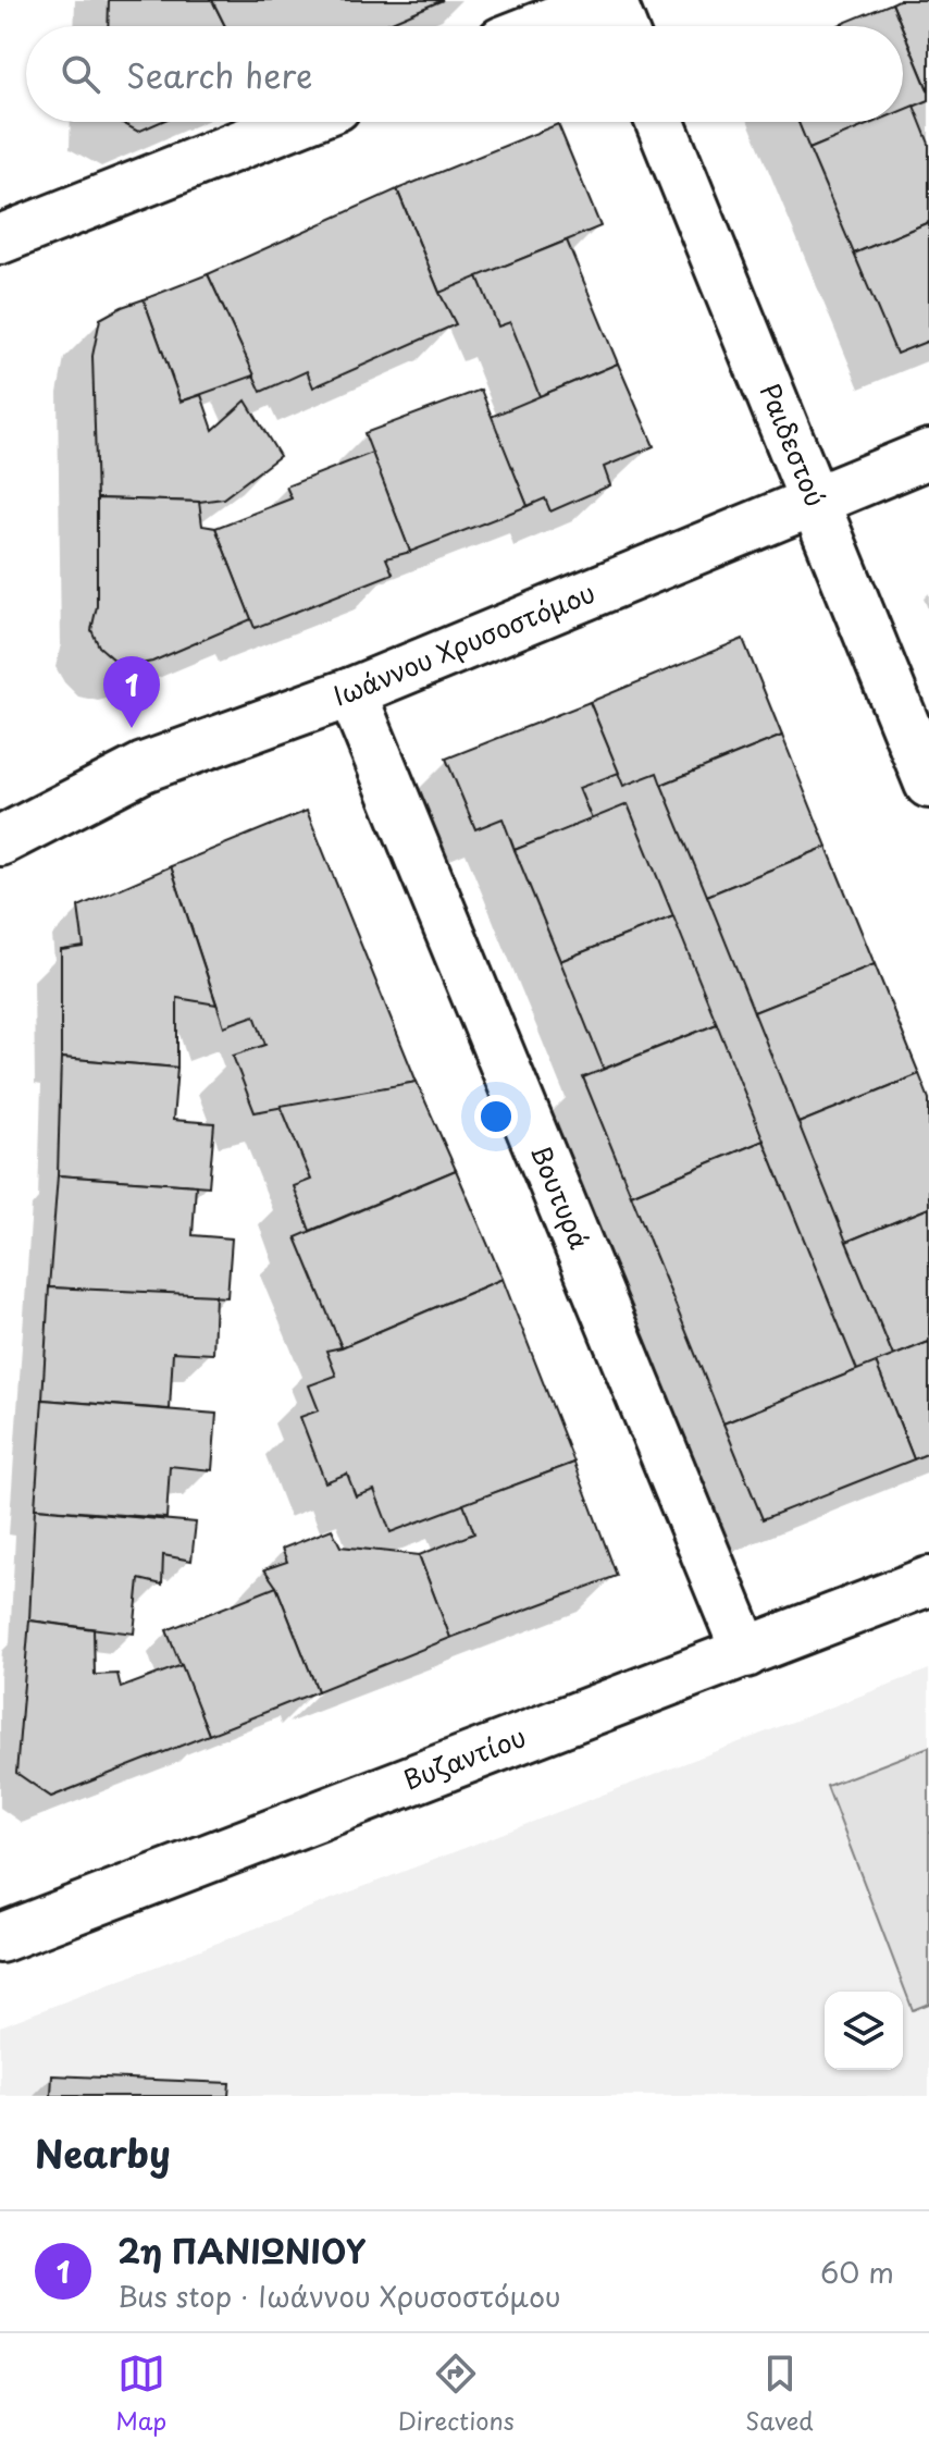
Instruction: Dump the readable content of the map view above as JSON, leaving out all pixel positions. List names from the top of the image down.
{
  "streets": {
    "street": [
      "Ραιδεστού",
      "Ιωάννου Χρυσοστόμου",
      "Βουτυρά",
      "Βυζαντίου"
    ]
  },
  "crossings": [
    ["Ραιδεστού", "Ιωάννου Χρυσοστόμου"],
    ["Ιωάννου Χρυσοστόμου", "Βουτυρά"],
    ["Βουτυρά", "Βυζαντίου"]
  ],
  "page": {
    "search": "Search here",
    "pins": "1",
    "heading": "Nearby",
    "list": [
      {
        "mark": "1",
        "name": "2η ΠΑΝΙΩΝΙΟΥ",
        "note": "Bus stop · Ιωάννου Χρυσοστόμου",
        "value": "60 m"
      }
    ],
    "nav": ["Map", "Directions", "Saved"]
  }
}
